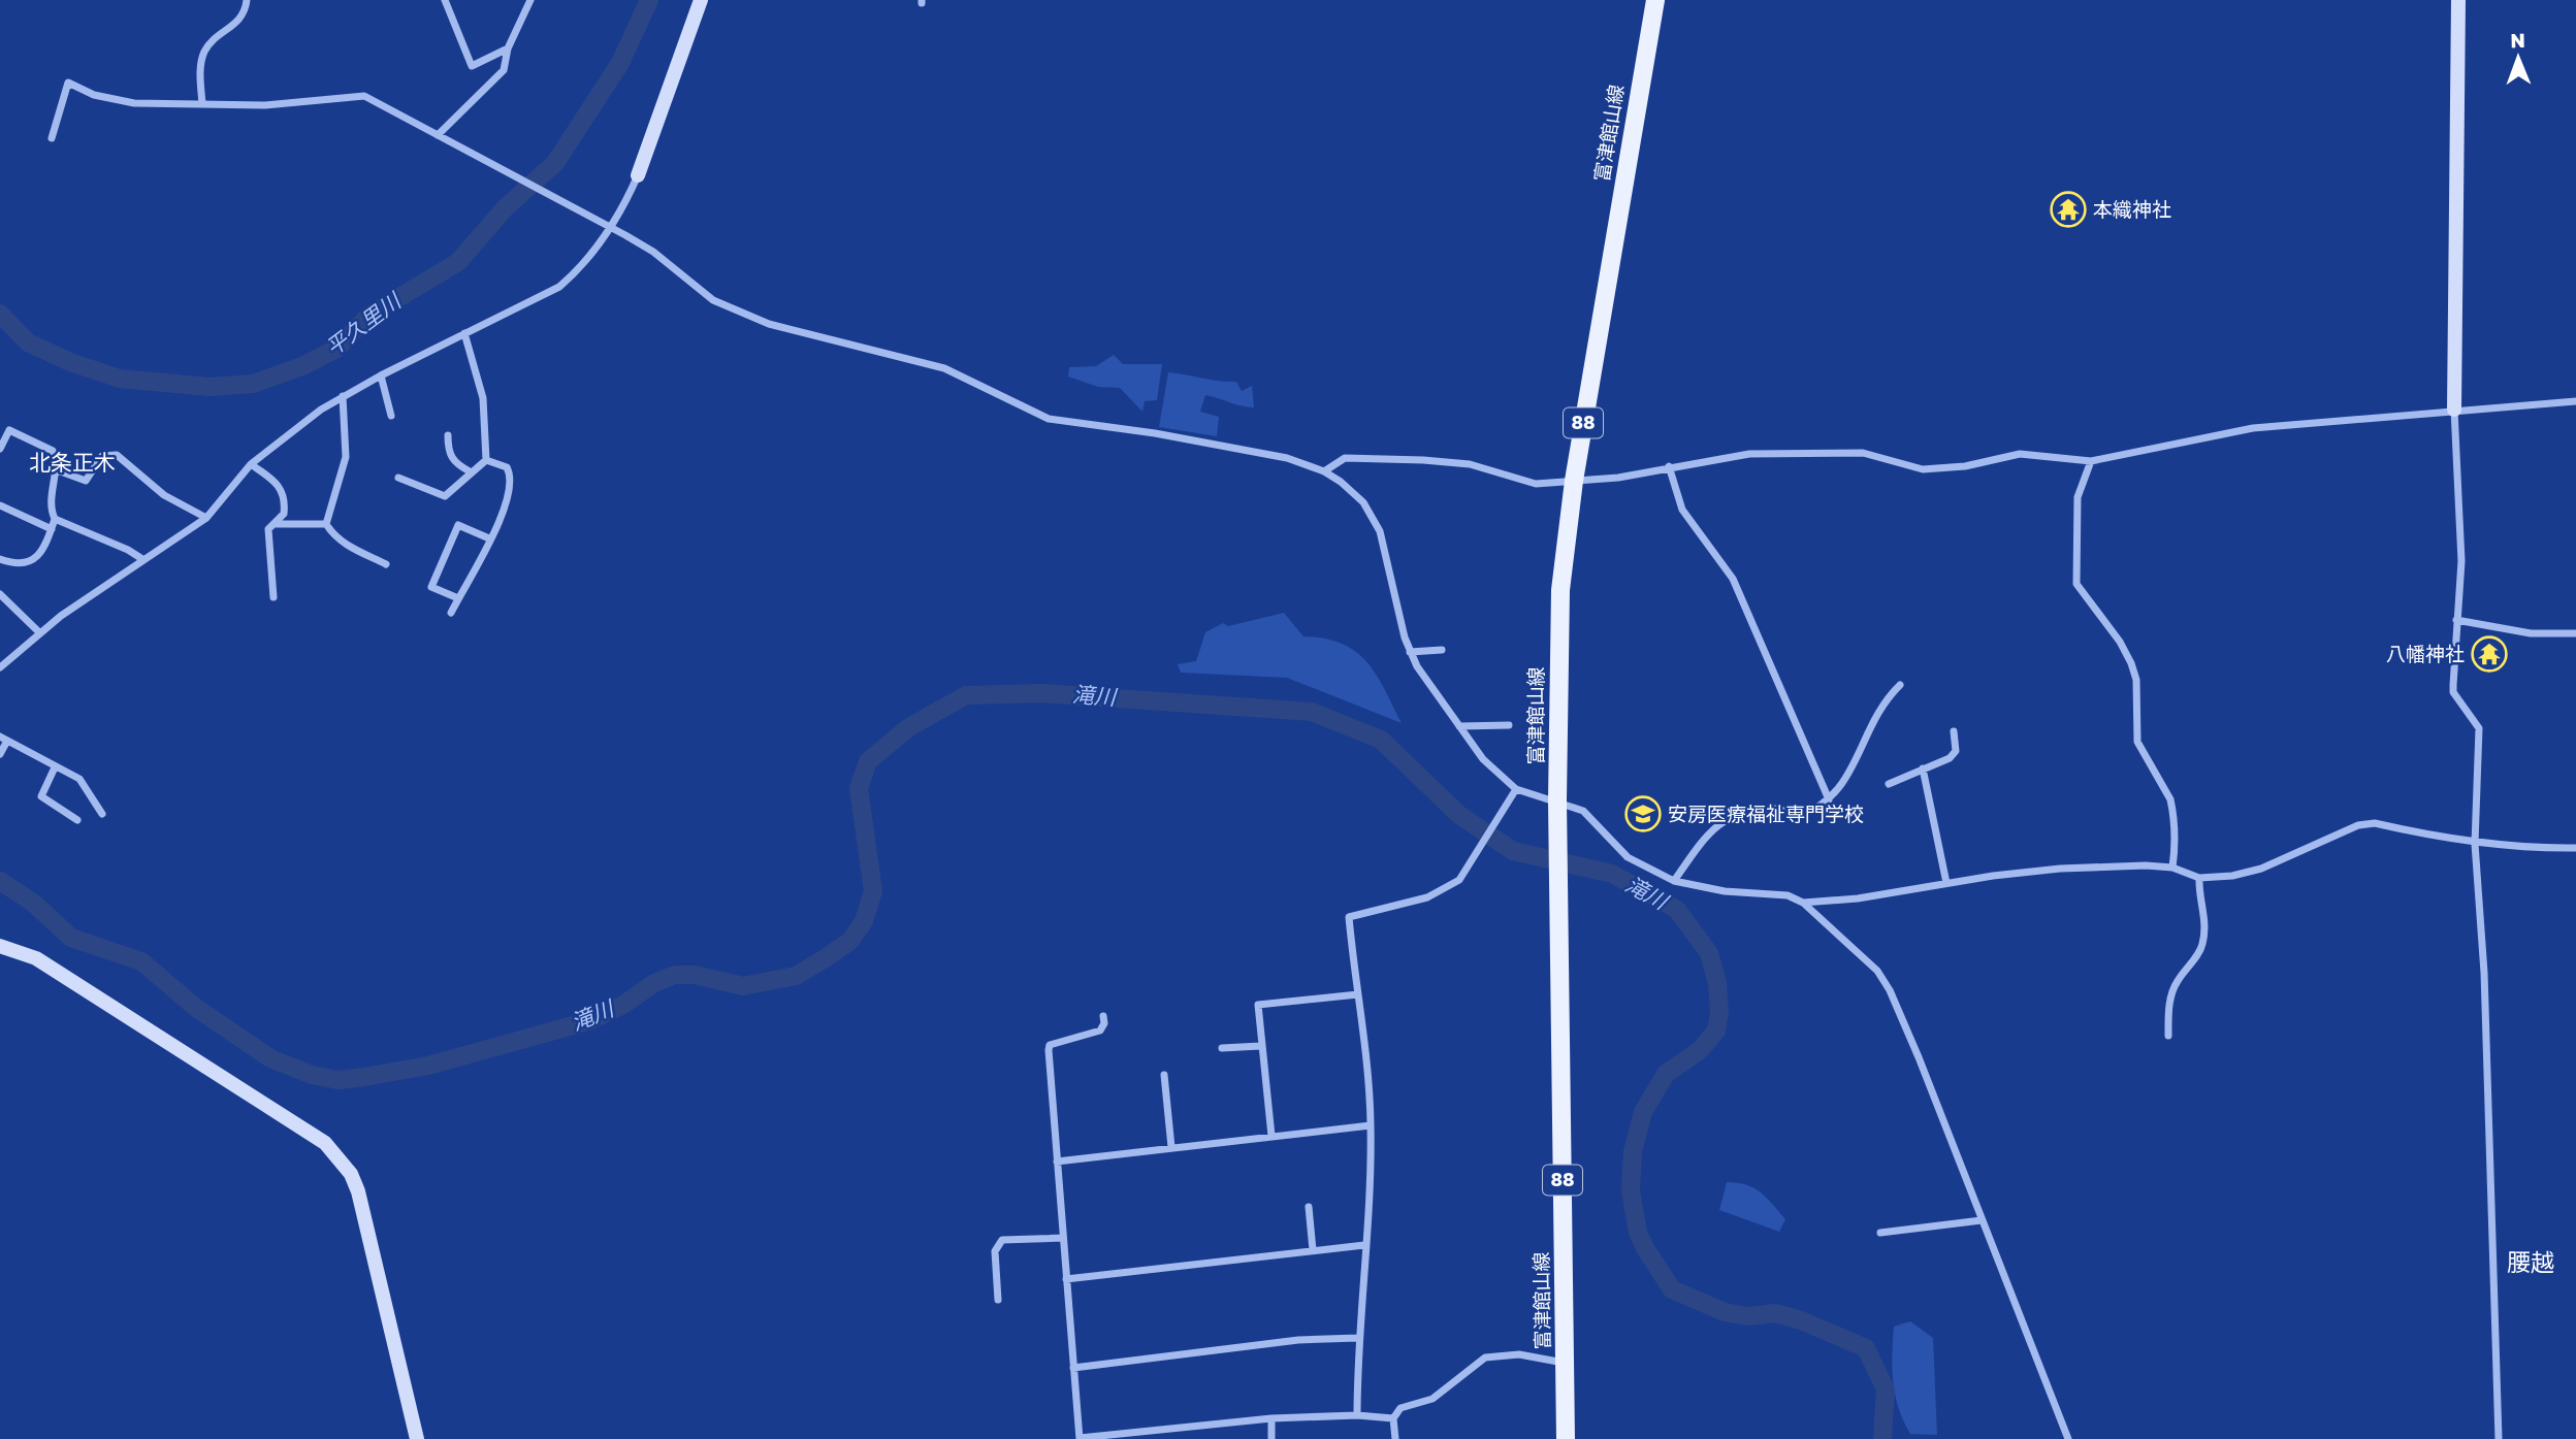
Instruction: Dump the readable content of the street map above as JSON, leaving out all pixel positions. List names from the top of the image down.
{
  "streets": {
    "main road": ["富津館山線", "88"]
  },
  "districts": ["北条正木", "腰越"],
  "water": ["平久里川", "滝川"],
  "places": {
    "temple": ["本織神社", "八幡神社"],
    "school or university": ["安房医療福祉専門学校"]
  },
  "north": "top"
}
